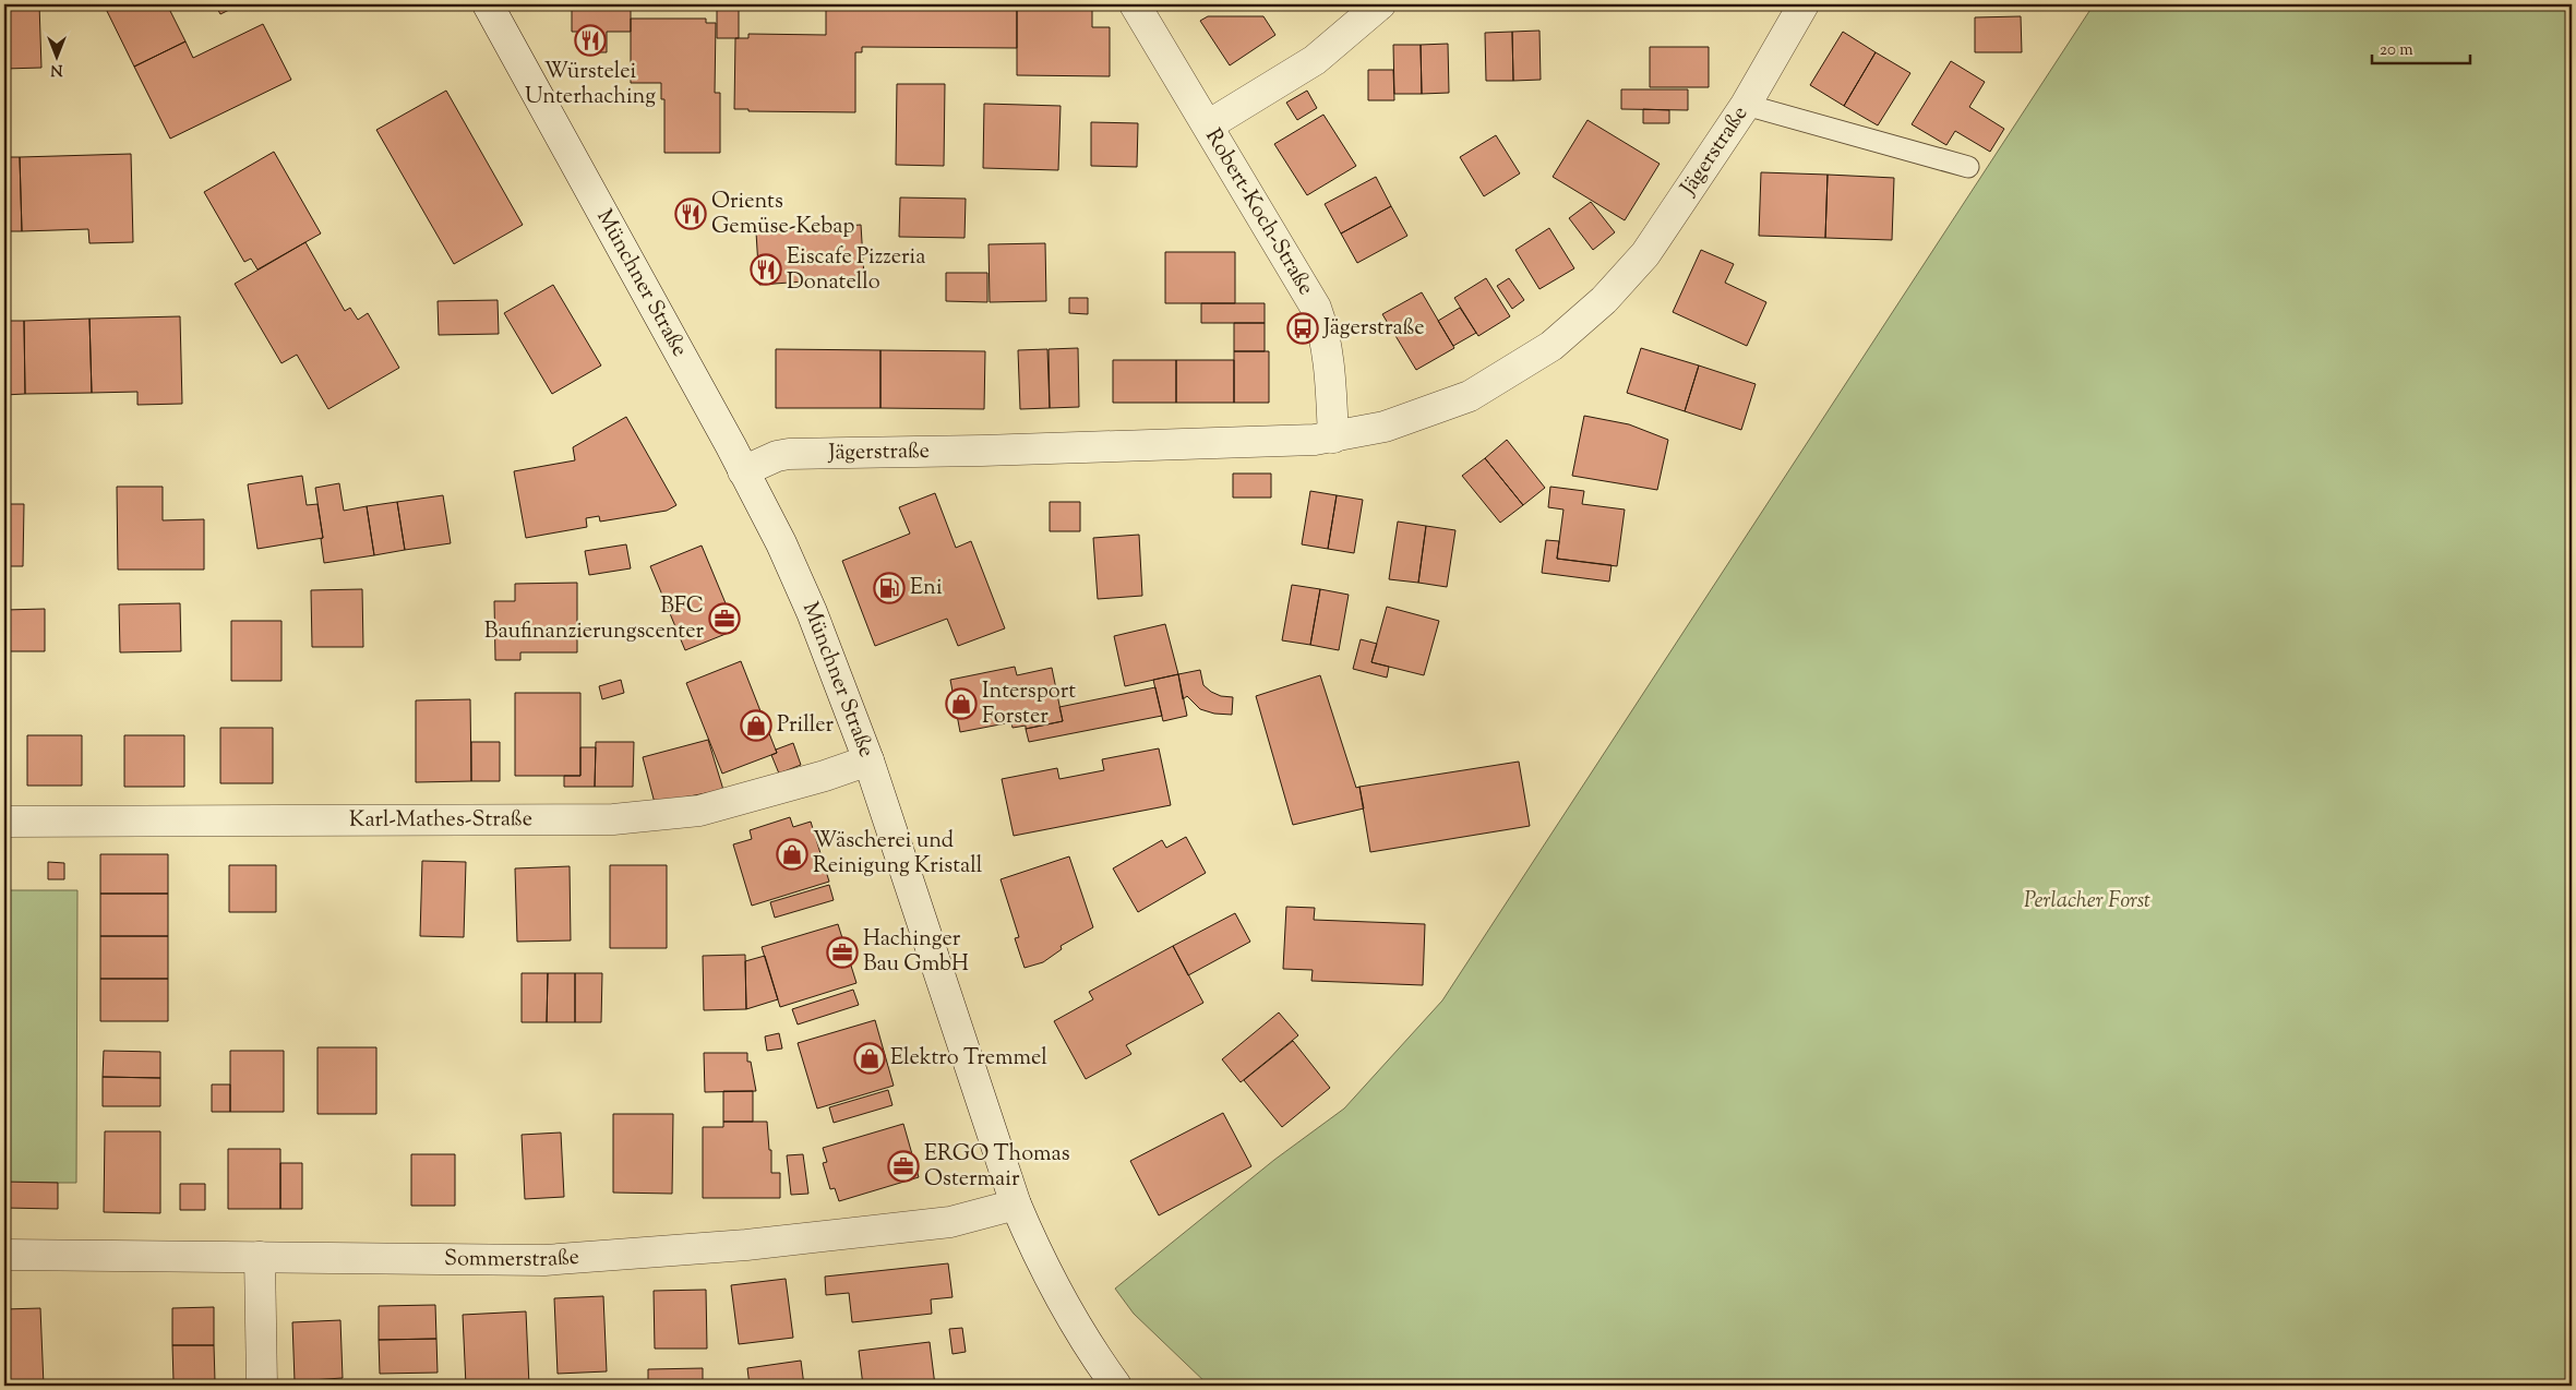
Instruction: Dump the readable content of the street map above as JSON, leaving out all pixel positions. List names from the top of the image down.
{
  "streets": {
    "street": [
      "Jägerstraße",
      "Robert-Koch-Straße",
      "Münchner Straße",
      "Karl-Mathes-Straße",
      "Sommerstraße"
    ]
  },
  "crossings": [
    ["Jägerstraße", "Robert-Koch-Straße"],
    ["Jägerstraße", "Münchner Straße"],
    ["Münchner Straße", "Karl-Mathes-Straße"],
    ["Münchner Straße", "Sommerstraße"]
  ],
  "parks": ["Perlacher Forst"],
  "places": {
    "restaurant": ["Würstelei Unterhaching", "Orients Gemüse-Kebap", "Eiscafe Pizzeria Donatello"],
    "bus stop": ["Jägerstraße"],
    "fuel station": ["Eni"],
    "office": ["BFC Baufinanzierungscenter", "Hachinger Bau GmbH", "ERGO Thomas Ostermair"],
    "shop": [
      "Intersport Forster",
      "Priller",
      "Wäscherei und Reinigung Kristall",
      "Elektro Tremmel"
    ]
  },
  "scale_bar": "20 m",
  "north": "bottom"
}
